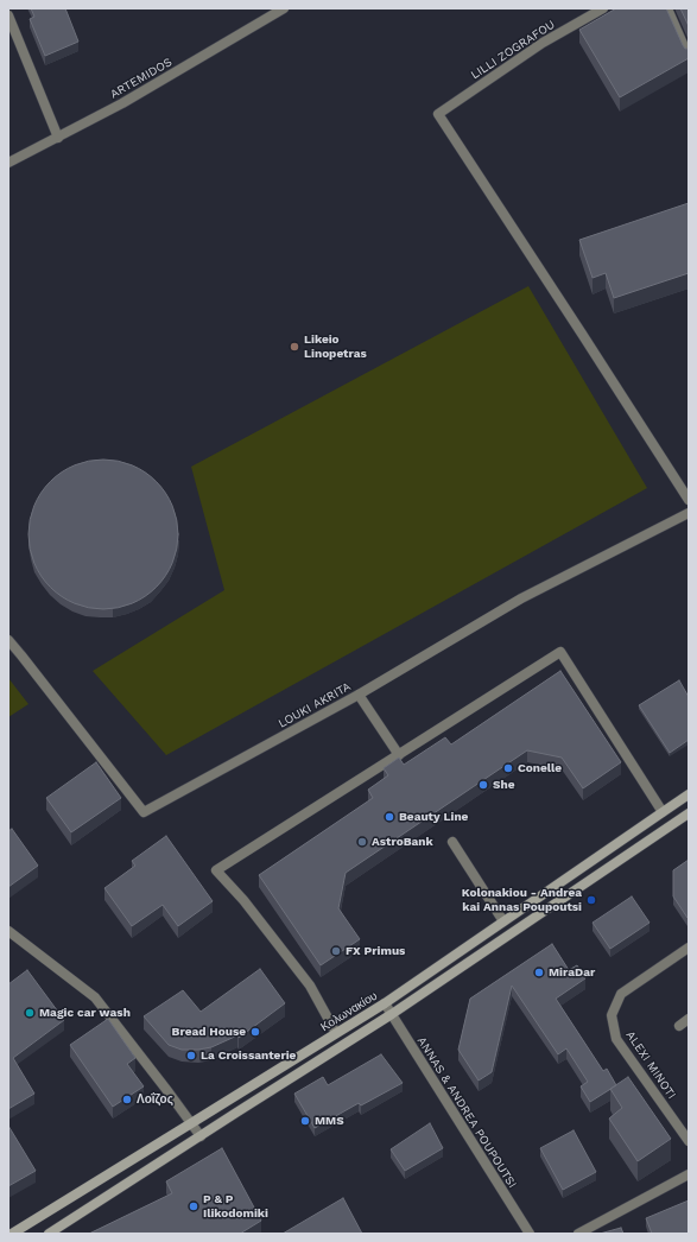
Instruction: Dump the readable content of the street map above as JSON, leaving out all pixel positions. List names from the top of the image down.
{
  "streets": {
    "main road": ["Κολωνακίου"],
    "street": [
      "LILLI ZOGRAFOU",
      "ARTEMIDOS",
      "LOUKI AKRITA",
      "ALEXI MINOTI",
      "ANNAS & ANDREA POUPOUTSI"
    ]
  },
  "crossings": [
    ["Κολωνακίου", "ANNAS & ANDREA POUPOUTSI"]
  ],
  "places": [
    "Likeio Linopetras",
    "Conelle",
    "She",
    "Beauty Line",
    "AstroBank",
    "Kolonakiou - Andrea kai Annas Poupoutsi",
    "FX Primus",
    "MiraDar",
    "Magic car wash",
    "Bread House",
    "La Croissanterie",
    "Λοΐζος",
    "MMS",
    "P & P Ilikodomiki"
  ]
}
